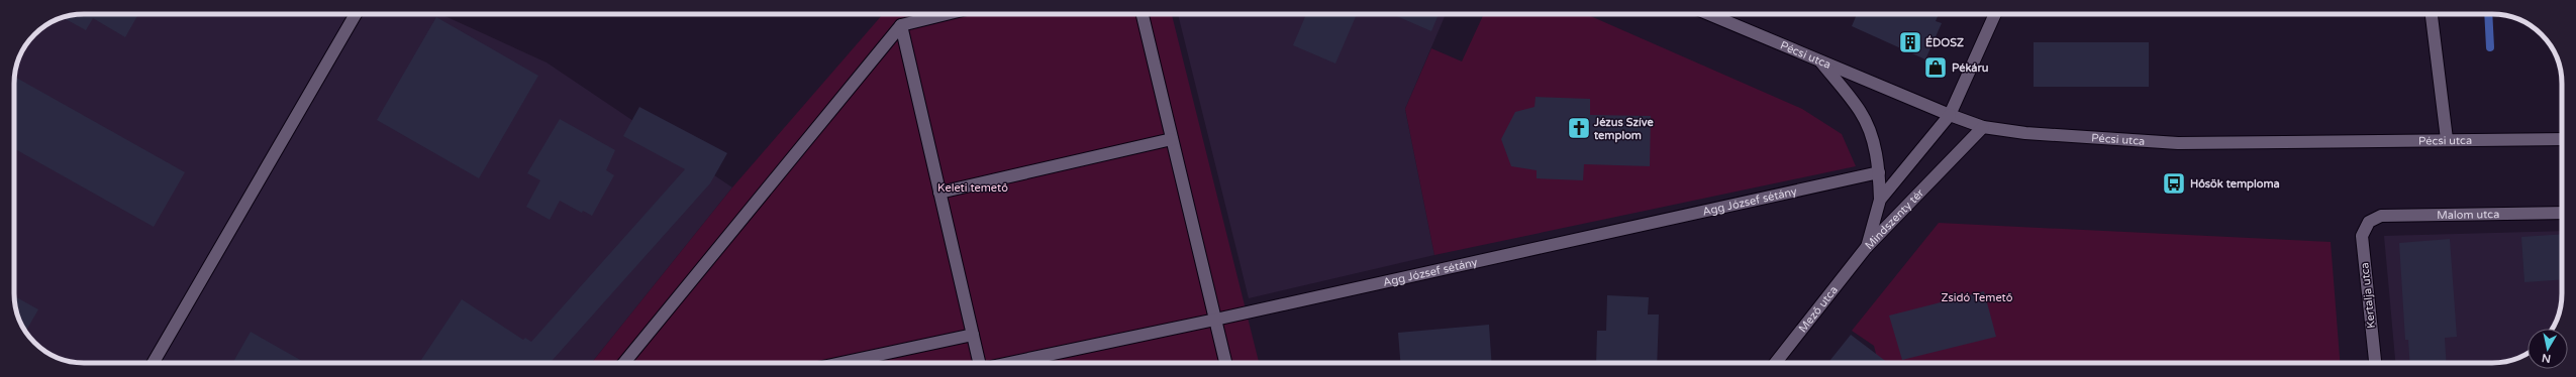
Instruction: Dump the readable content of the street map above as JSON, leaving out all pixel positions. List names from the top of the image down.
{
  "streets": {
    "street": [
      "Pécsi utca",
      "Agg József sétány",
      "Malom utca",
      "Mindszenty tér",
      "Kertalja utca",
      "Mező utca"
    ]
  },
  "crossings": [
    ["Pécsi utca", "Mindszenty tér"],
    ["Malom utca", "Kertalja utca"],
    ["Mindszenty tér", "Mező utca"]
  ],
  "parks": ["Keleti temető", "Zsidó Temető"],
  "places": {
    "building": ["ÉDOSZ"],
    "shop": ["Pékáru"],
    "church": ["Jézus Szíve templom"],
    "bus stop": ["Hősök temploma"]
  },
  "north": "bottom"
}
